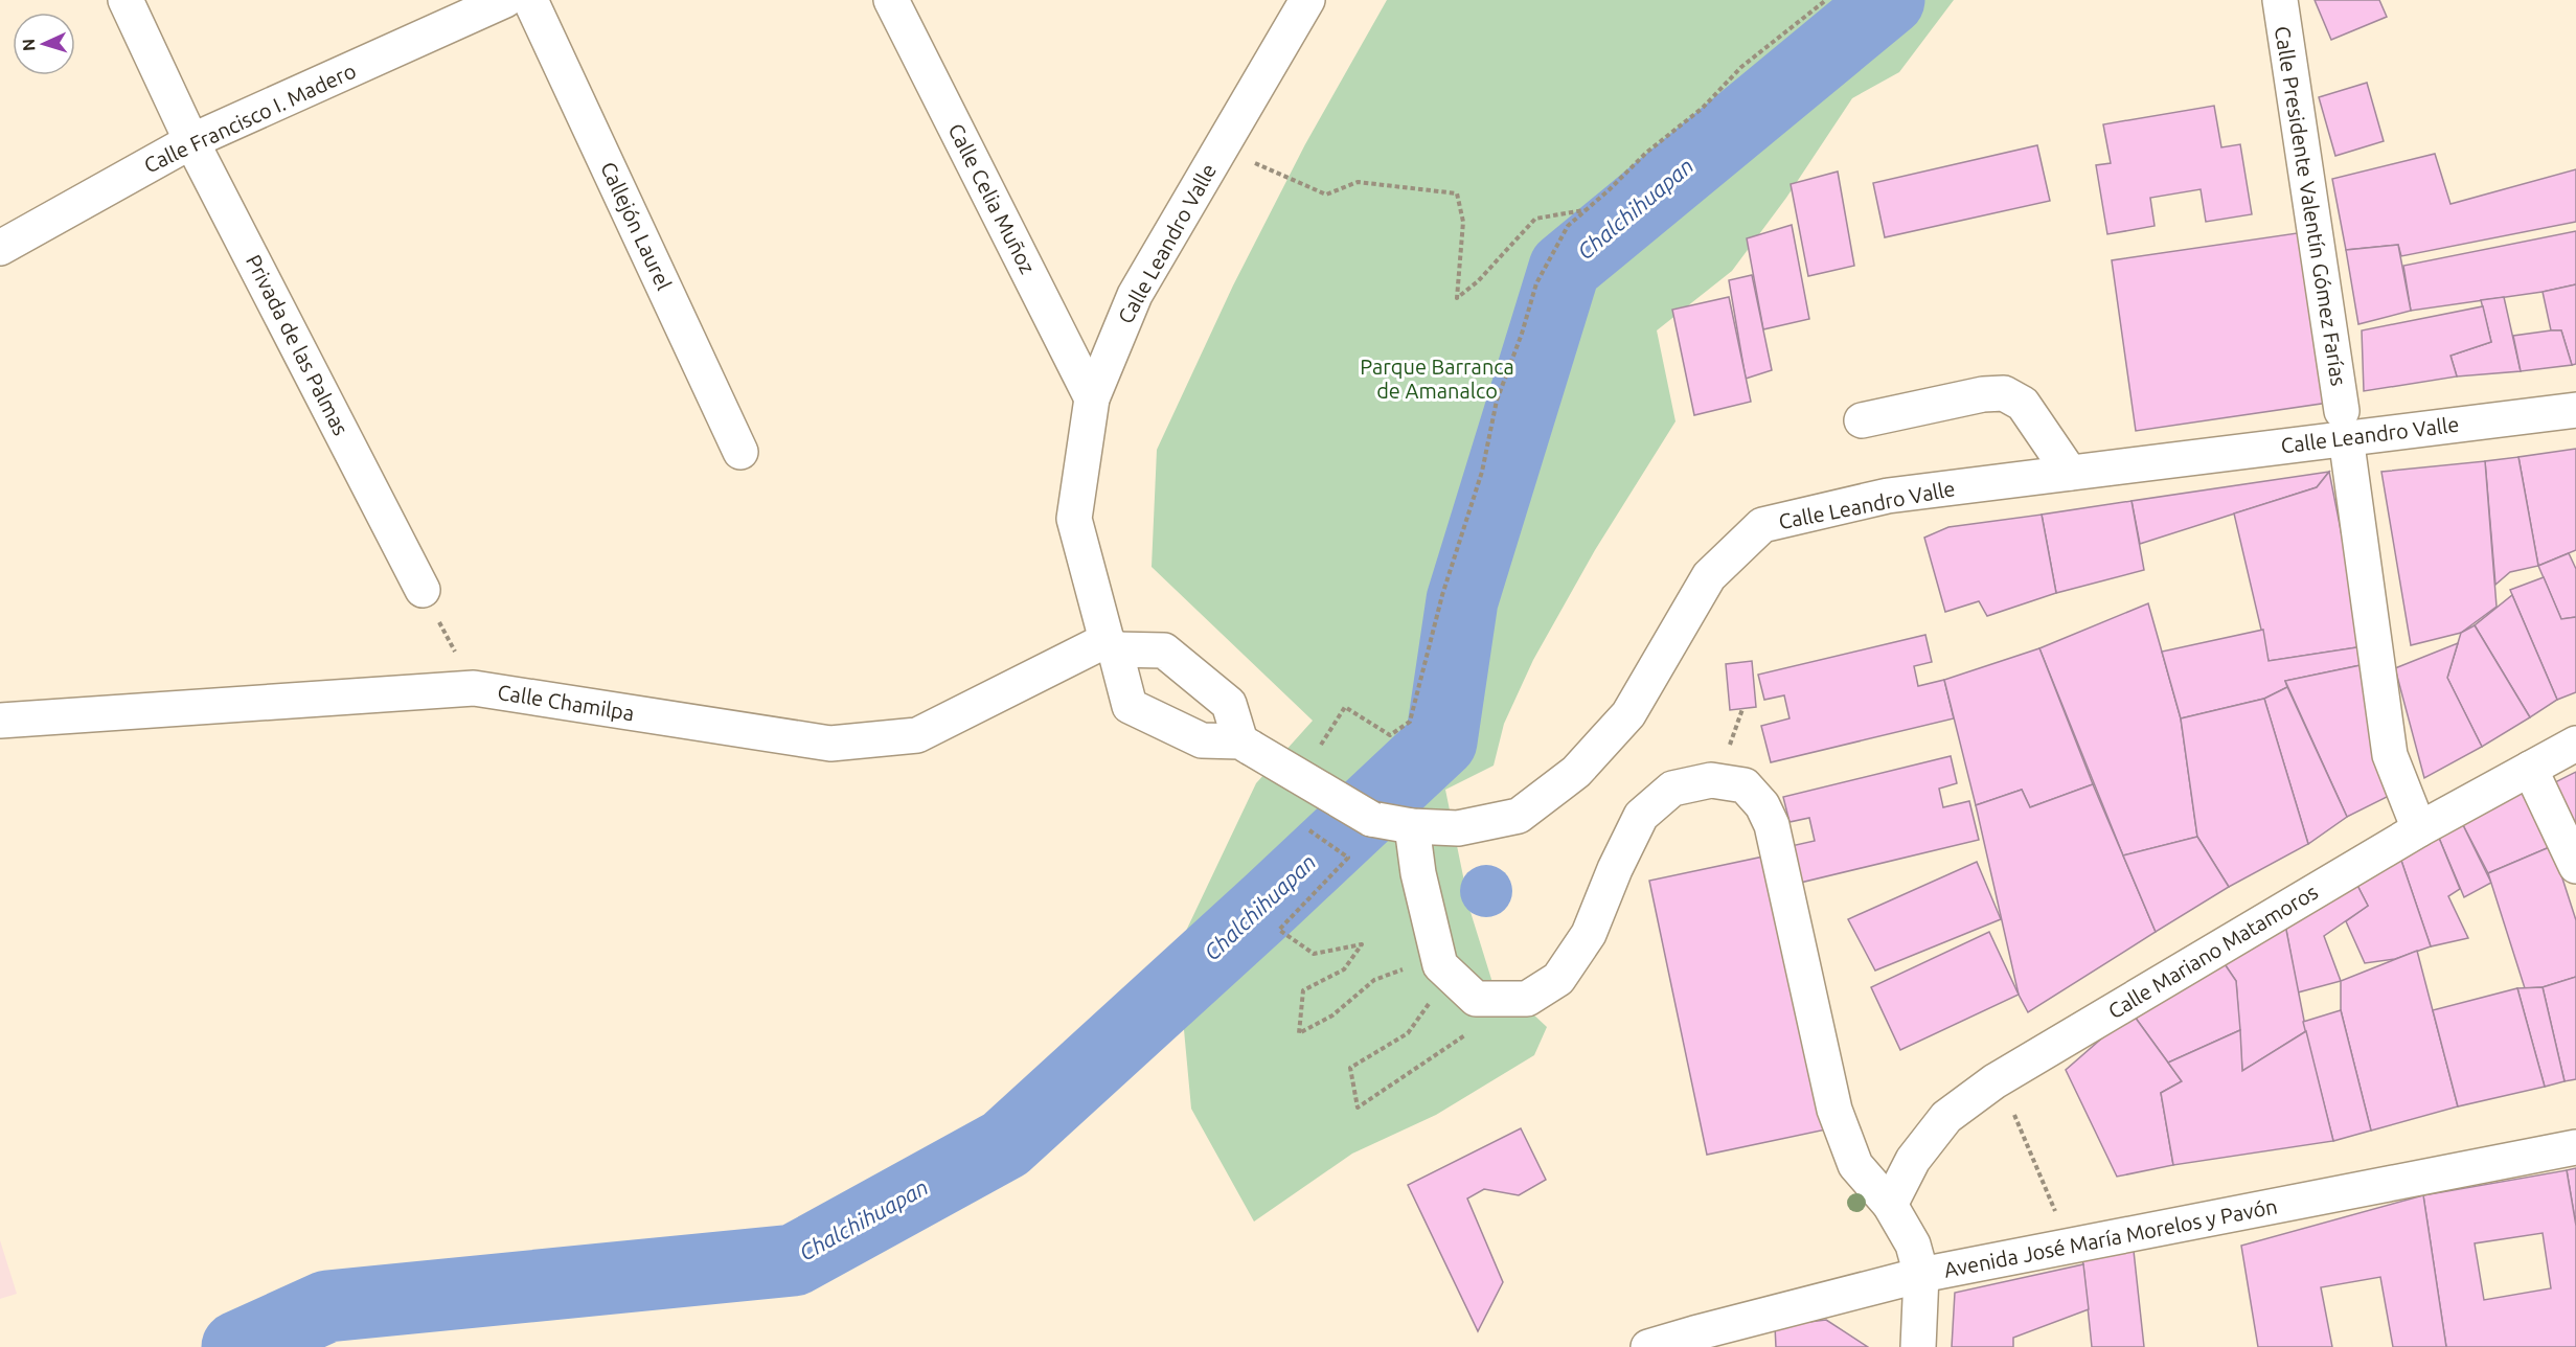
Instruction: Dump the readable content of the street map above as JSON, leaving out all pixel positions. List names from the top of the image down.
{
  "streets": {
    "street": [
      "Calle Francisco I. Madero",
      "Calle Celia Muñoz",
      "Calle Presidente Valentín Gómez Farías",
      "Callejón Laurel",
      "Calle Leandro Valle",
      "Privada de las Palmas",
      "Calle Chamilpa",
      "Calle Mariano Matamoros",
      "Avenida José María Morelos y Pavón"
    ]
  },
  "crossings": [
    ["Calle Francisco I. Madero", "Privada de las Palmas"],
    ["Calle Celia Muñoz", "Calle Leandro Valle"],
    ["Calle Presidente Valentín Gómez Farías", "Calle Leandro Valle"],
    ["Calle Presidente Valentín Gómez Farías", "Calle Mariano Matamoros"],
    ["Calle Leandro Valle", "Calle Chamilpa"]
  ],
  "water": ["Chalchihuapan"],
  "parks": ["Parque Barranca de Amanalco"],
  "north": "left"
}
